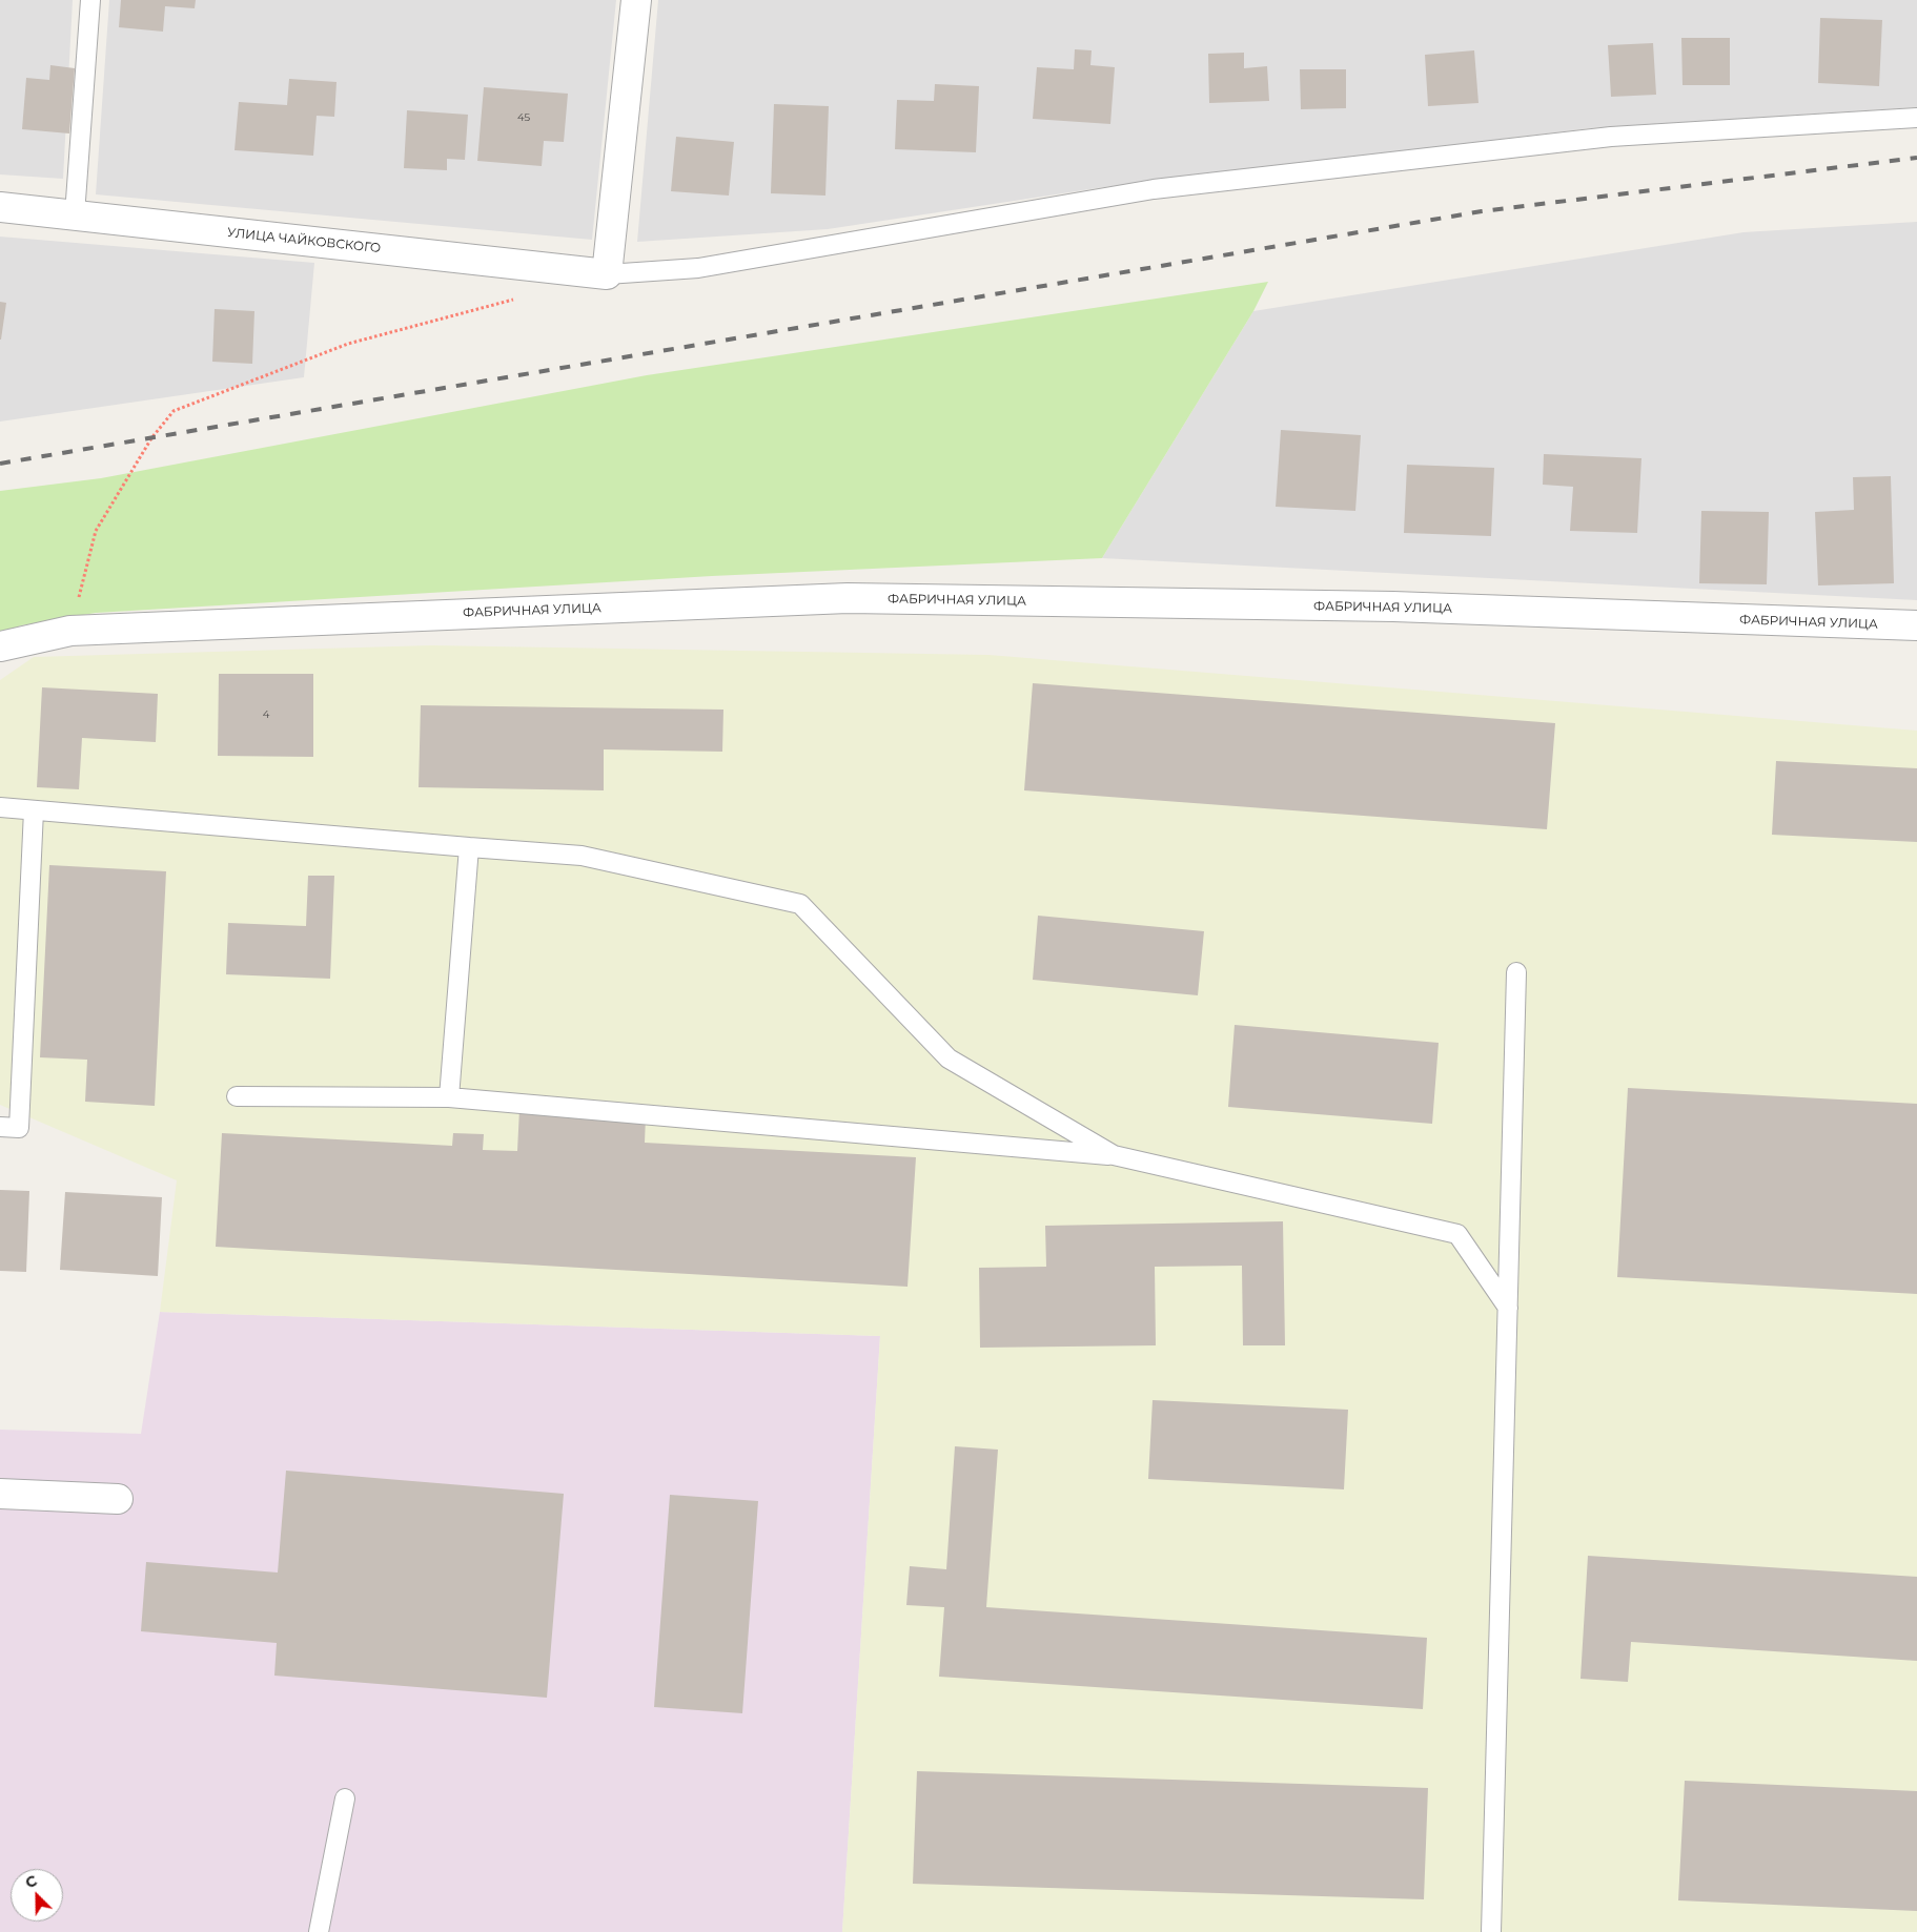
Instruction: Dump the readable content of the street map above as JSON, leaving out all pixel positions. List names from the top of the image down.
{
  "streets": {
    "street": ["УЛИЦА ЧАЙКОВСКОГО", "ФАБРИЧНАЯ УЛИЦА"]
  },
  "house_numbers": ["45", "4"],
  "north": "top left"
}
